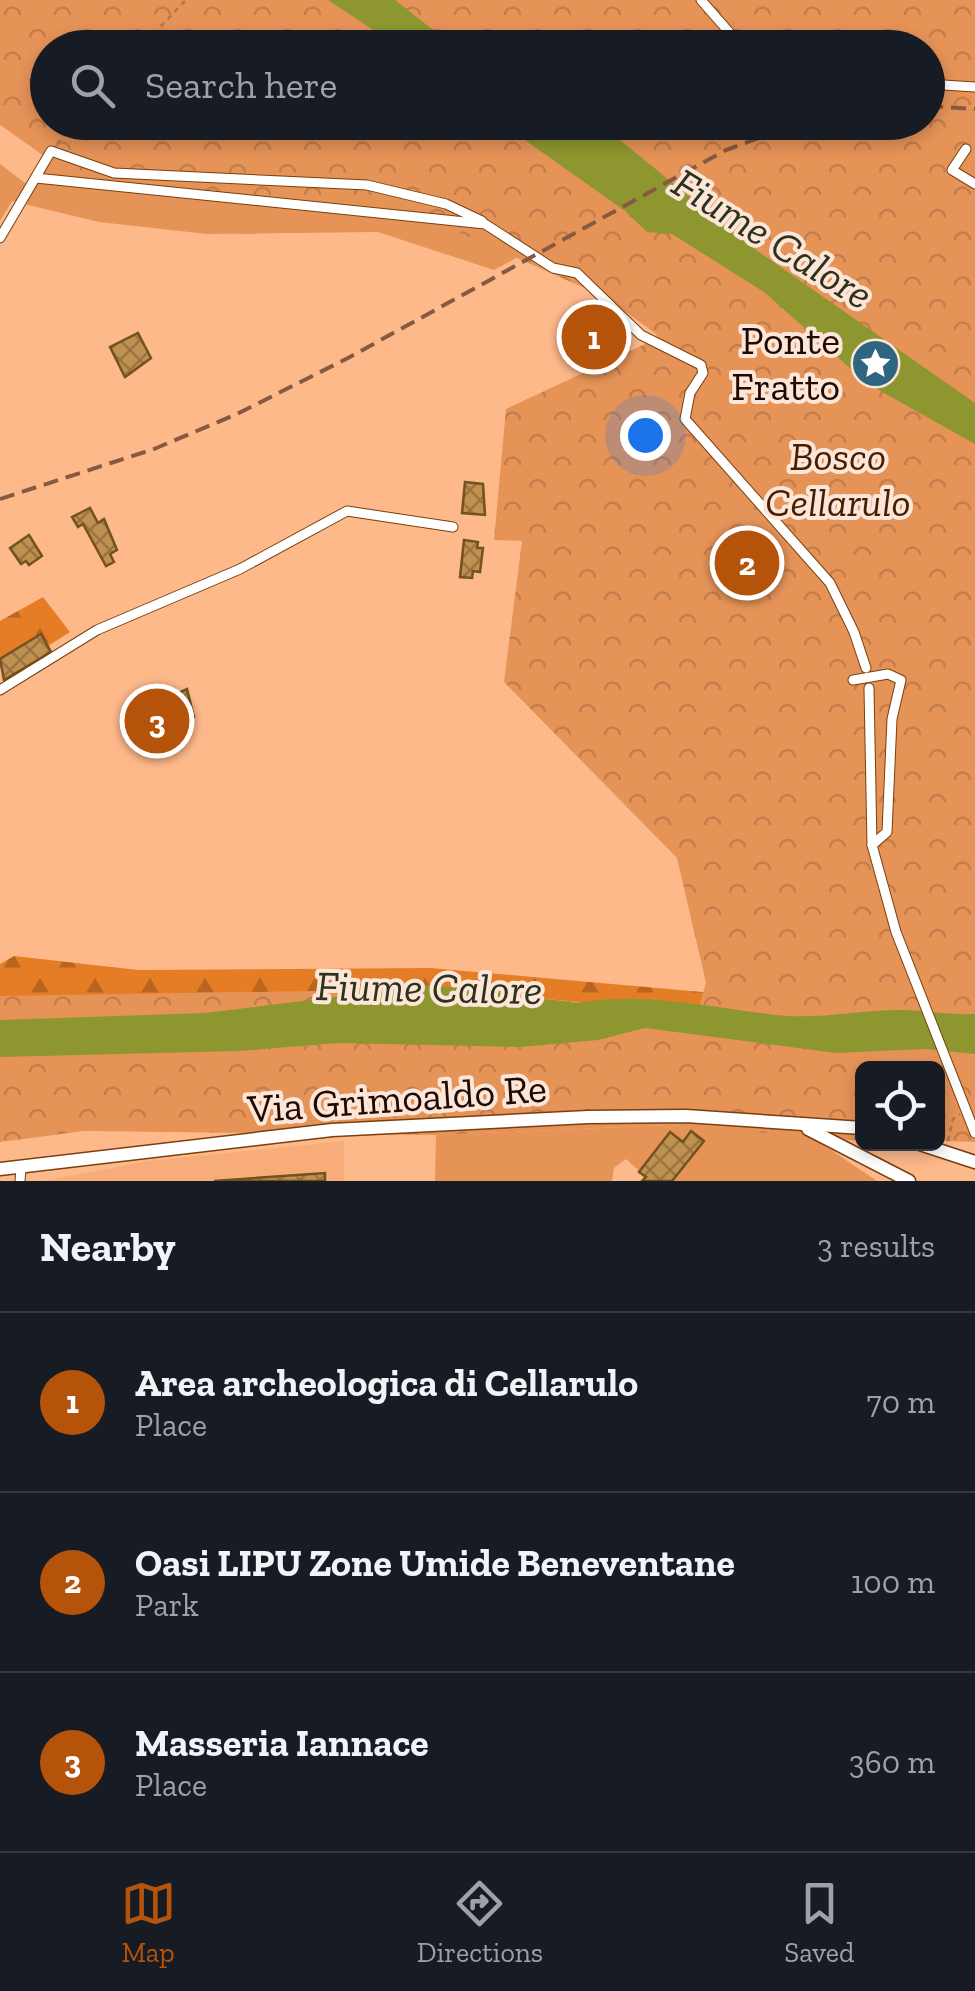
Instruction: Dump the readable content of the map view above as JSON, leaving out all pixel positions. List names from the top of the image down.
{
  "streets": {
    "main road": ["Via Grimoaldo Re"]
  },
  "water": ["Fiume Calore"],
  "parks": ["Bosco Cellarulo"],
  "places": {
    "place": ["Ponte Fratto"]
  },
  "page": {
    "search": "Search here",
    "pins": ["1", "2", "3"],
    "heading": ["Nearby", "3 results"],
    "list": [
      {
        "mark": "1",
        "name": "Area archeologica di Cellarulo",
        "note": "Place",
        "value": "70 m"
      },
      {
        "mark": "2",
        "name": "Oasi LIPU Zone Umide Beneventane",
        "note": "Park",
        "value": "100 m"
      },
      {
        "mark": "3",
        "name": "Masseria Iannace",
        "note": "Place",
        "value": "360 m"
      }
    ],
    "nav": ["Map", "Directions", "Saved"]
  }
}
